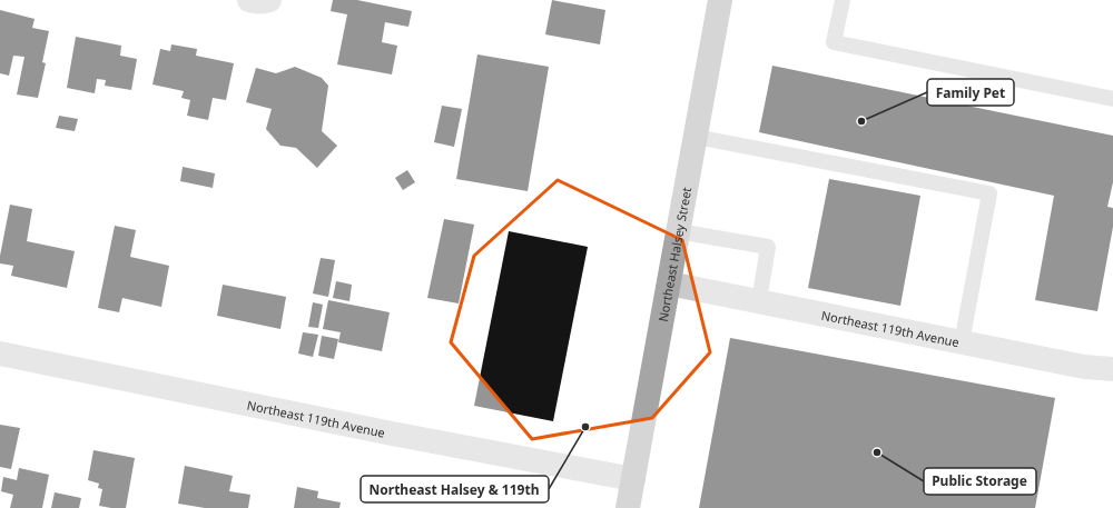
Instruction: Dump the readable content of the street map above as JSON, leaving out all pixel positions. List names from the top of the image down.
{
  "streets": {
    "main road": ["Northeast Halsey Street"],
    "street": ["Northeast 119th Avenue"]
  },
  "crossings": [
    ["Northeast Halsey Street", "Northeast 119th Avenue"]
  ],
  "places": ["Family Pet", "Northeast Halsey & 119th", "Public Storage"]
}
